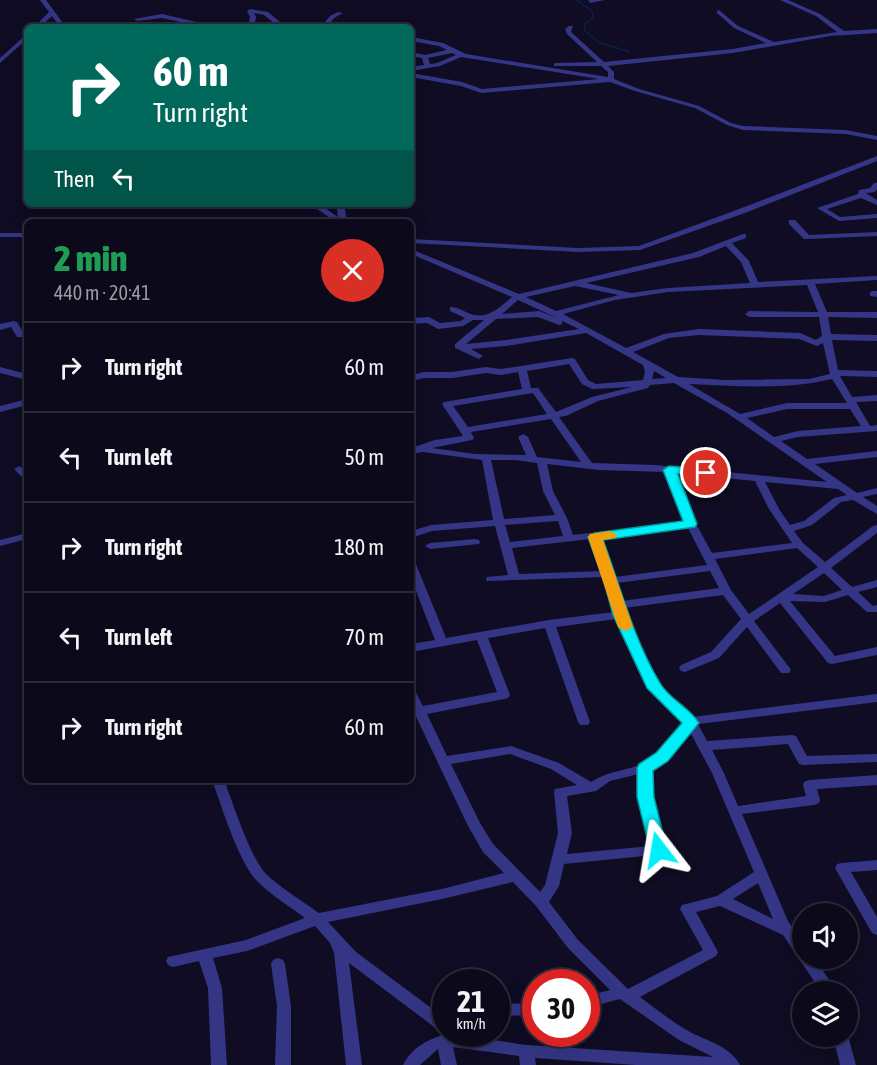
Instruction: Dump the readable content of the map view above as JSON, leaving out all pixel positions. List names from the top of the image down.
{
  "page": {
    "turn": ["60 m", "Turn right"],
    "then": "Then",
    "heading": ["2 min", "440 m · 20:41"],
    "list": [
      {
        "name": "Turn right",
        "value": "60 m"
      },
      {
        "name": "Turn left",
        "value": "50 m"
      },
      {
        "name": "Turn right",
        "value": "180 m"
      },
      {
        "name": "Turn left",
        "value": "70 m"
      },
      {
        "name": "Turn right",
        "value": "60 m"
      }
    ],
    "speed": "21 km/h",
    "limit": "30"
  }
}
